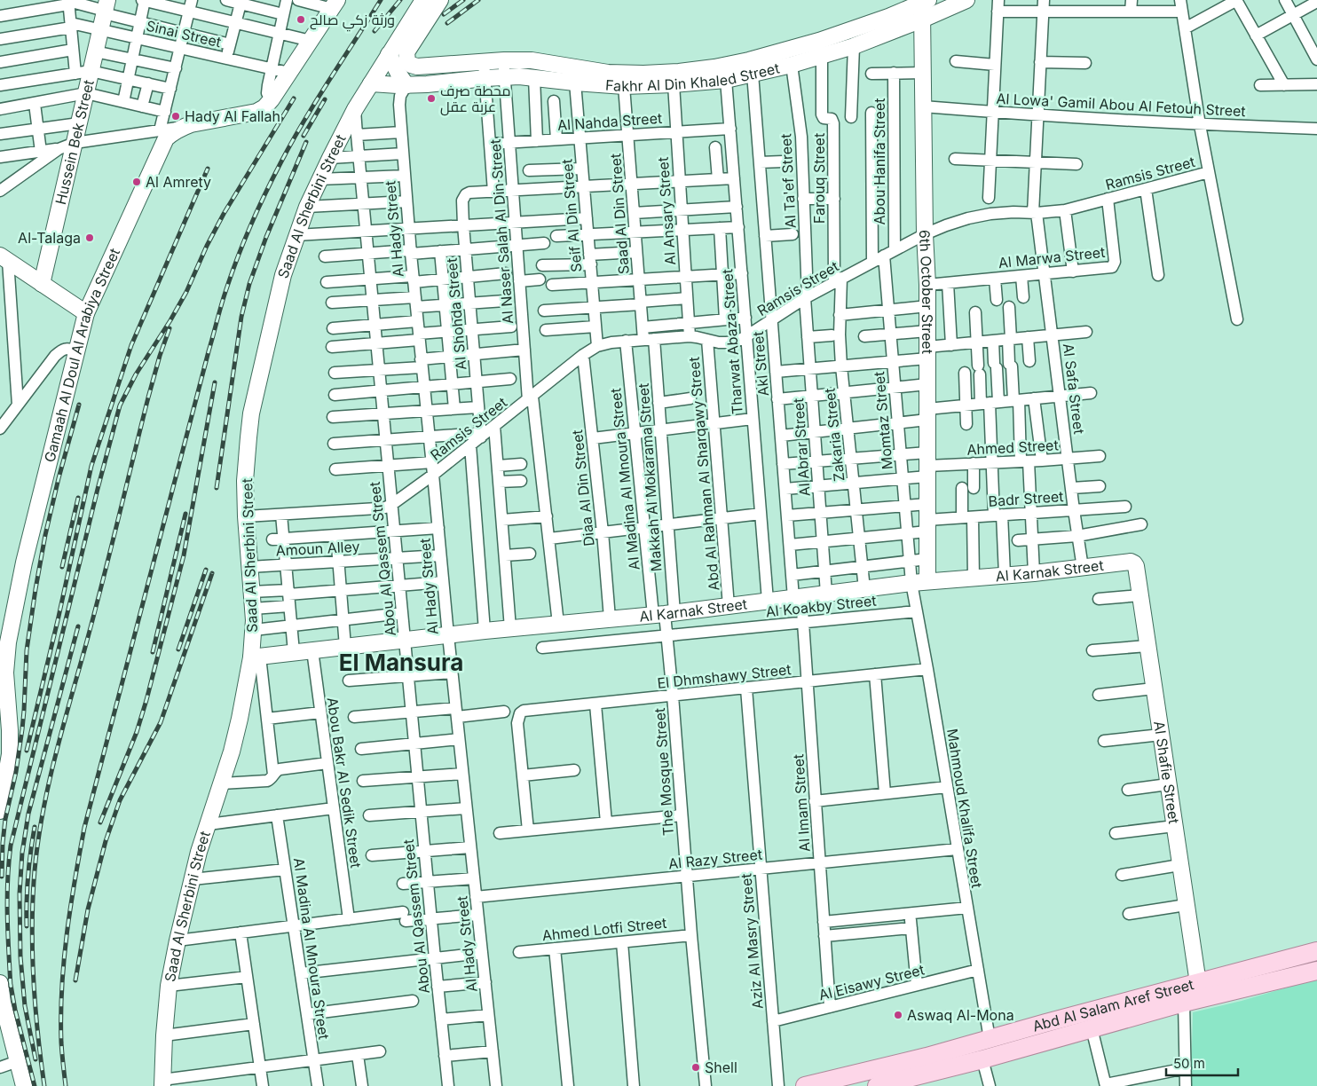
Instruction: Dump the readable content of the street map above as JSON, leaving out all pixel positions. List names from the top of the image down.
{
  "streets": {
    "main road": [
      "Fakhr Al Din Khaled Street",
      "Hussein Bek Street",
      "Saad Al Sherbini Street",
      "6th October Street",
      "Gamaah Al Doul Al Arabiya Street",
      "Al Karnak Street",
      "Al Shafie Street",
      "Abd Al Salam Aref Street"
    ],
    "street": [
      "Sinai Street",
      "Al Lowa' Gamil Abou Al Fetouh Street",
      "Al Nahda Street",
      "Abou Hanifa Street",
      "Ramsis Street",
      "Farouq Street",
      "Al Ta'ef Street",
      "Al Ansary Street",
      "Saad Al Din Street",
      "Seif Al Din Street",
      "Al Hady Street",
      "Al Naser Salah Al Din Street",
      "Al Marwa Street",
      "Al Shohda Street",
      "Tharwat Abaza Street",
      "Akl Street",
      "Al Safa Street",
      "Momtaz Street",
      "Zakaria Street",
      "Al Abrar Street",
      "Ahmed Street",
      "Abd Al Rahman Al Sharqawy Street",
      "Makkah Al Mokarama Street",
      "Al Madina Al Mnoura Street",
      "Diaa Al Din Street",
      "Badr Street",
      "Amoun Alley",
      "Abou Al Qassem Street",
      "Al Koakby Street",
      "El Dhmshawy Street",
      "The Mosque Street",
      "Abou Bakr Al Sedik Street",
      "Al Imam Street",
      "Mahmoud Khalifa Street",
      "Al Razy Street",
      "Ahmed Lotfi Street",
      "Aziz Al Masry Street",
      "Al Eisawy Street"
    ]
  },
  "crossings": [
    ["Sinai Street", "Hussein Bek Street"],
    ["Sinai Street", "Gamaah Al Doul Al Arabiya Street"],
    ["Fakhr Al Din Khaled Street", "Farouq Street"],
    ["Fakhr Al Din Khaled Street", "Al Ta'ef Street"],
    ["Fakhr Al Din Khaled Street", "Saad Al Sherbini Street"],
    ["Fakhr Al Din Khaled Street", "Al Ansary Street"],
    ["Fakhr Al Din Khaled Street", "Saad Al Din Street"],
    ["Fakhr Al Din Khaled Street", "Seif Al Din Street"],
    ["Fakhr Al Din Khaled Street", "Al Hady Street"],
    ["Fakhr Al Din Khaled Street", "Al Naser Salah Al Din Street"],
    ["Fakhr Al Din Khaled Street", "6th October Street"],
    ["Fakhr Al Din Khaled Street", "Tharwat Abaza Street"],
    ["Fakhr Al Din Khaled Street", "Akl Street"],
    ["Al Lowa' Gamil Abou Al Fetouh Street", "6th October Street"],
    ["Al Lowa' Gamil Abou Al Fetouh Street", "Al Safa Street"],
    ["Al Nahda Street", "Al Ansary Street"],
    ["Al Nahda Street", "Saad Al Din Street"],
    ["Al Nahda Street", "Seif Al Din Street"],
    ["Al Nahda Street", "Al Naser Salah Al Din Street"],
    ["Al Nahda Street", "Tharwat Abaza Street"],
    ["Abou Hanifa Street", "Ramsis Street"],
    ["Ramsis Street", "Farouq Street"],
    ["Ramsis Street", "Al Ta'ef Street"],
    ["Ramsis Street", "Al Ansary Street"],
    ["Ramsis Street", "Saad Al Din Street"],
    ["Ramsis Street", "Seif Al Din Street"],
    ["Ramsis Street", "Al Hady Street"],
    ["Ramsis Street", "Al Naser Salah Al Din Street"],
    ["Ramsis Street", "Al Marwa Street"],
    ["Ramsis Street", "6th October Street"],
    ["Ramsis Street", "Al Shohda Street"],
    ["Ramsis Street", "Tharwat Abaza Street"],
    ["Ramsis Street", "Akl Street"],
    ["Ramsis Street", "Al Safa Street"],
    ["Ramsis Street", "Momtaz Street"],
    ["Ramsis Street", "Zakaria Street"],
    ["Ramsis Street", "Al Abrar Street"],
    ["Ramsis Street", "Abd Al Rahman Al Sharqawy Street"],
    ["Ramsis Street", "Makkah Al Mokarama Street"],
    ["Ramsis Street", "Al Madina Al Mnoura Street"],
    ["Ramsis Street", "Diaa Al Din Street"],
    ["Ramsis Street", "Abou Al Qassem Street"],
    ["Farouq Street", "Zakaria Street"],
    ["Al Ta'ef Street", "Al Abrar Street"],
    ["Saad Al Sherbini Street", "Amoun Alley"],
    ["Saad Al Sherbini Street", "Abou Al Qassem Street"],
    ["Saad Al Sherbini Street", "Al Karnak Street"],
    ["Saad Al Din Street", "Makkah Al Mokarama Street"],
    ["Al Hady Street", "Amoun Alley"],
    ["Al Hady Street", "Al Karnak Street"],
    ["Al Hady Street", "Al Razy Street"],
    ["Al Naser Salah Al Din Street", "Al Karnak Street"],
    ["Al Marwa Street", "6th October Street"],
    ["Al Marwa Street", "Al Safa Street"],
    ["6th October Street", "Ahmed Street"],
    ["6th October Street", "Badr Street"],
    ["6th October Street", "Al Karnak Street"],
    ["Tharwat Abaza Street", "Al Karnak Street"],
    ["Akl Street", "Badr Street"],
    ["Akl Street", "Al Karnak Street"],
    ["Akl Street", "Al Imam Street"],
    ["Al Safa Street", "Ahmed Street"],
    ["Al Safa Street", "Badr Street"],
    ["Al Safa Street", "Al Karnak Street"],
    ["Momtaz Street", "Badr Street"],
    ["Momtaz Street", "Al Karnak Street"],
    ["Momtaz Street", "Mahmoud Khalifa Street"],
    ["Zakaria Street", "Badr Street"],
    ["Zakaria Street", "Al Karnak Street"],
    ["Al Abrar Street", "Badr Street"],
    ["Al Abrar Street", "Al Karnak Street"],
    ["Abd Al Rahman Al Sharqawy Street", "Al Karnak Street"],
    ["Makkah Al Mokarama Street", "Al Madina Al Mnoura Street"],
    ["Makkah Al Mokarama Street", "Al Karnak Street"],
    ["Makkah Al Mokarama Street", "The Mosque Street"],
    ["Al Madina Al Mnoura Street", "Al Karnak Street"],
    ["Al Madina Al Mnoura Street", "The Mosque Street"],
    ["Diaa Al Din Street", "Al Karnak Street"],
    ["Amoun Alley", "Abou Al Qassem Street"],
    ["Abou Al Qassem Street", "Al Karnak Street"],
    ["Al Karnak Street", "The Mosque Street"],
    ["Al Karnak Street", "Al Shafie Street"],
    ["Al Karnak Street", "Abou Bakr Al Sedik Street"],
    ["Al Karnak Street", "Al Imam Street"],
    ["Al Karnak Street", "Mahmoud Khalifa Street"],
    ["Al Koakby Street", "The Mosque Street"],
    ["Al Koakby Street", "Al Imam Street"],
    ["Al Koakby Street", "Mahmoud Khalifa Street"],
    ["El Dhmshawy Street", "The Mosque Street"],
    ["El Dhmshawy Street", "Al Imam Street"],
    ["El Dhmshawy Street", "Mahmoud Khalifa Street"],
    ["El Dhmshawy Street", "Aziz Al Masry Street"],
    ["The Mosque Street", "Al Razy Street"],
    ["The Mosque Street", "Ahmed Lotfi Street"],
    ["Al Shafie Street", "Abd Al Salam Aref Street"],
    ["Al Imam Street", "Al Razy Street"],
    ["Al Imam Street", "Al Eisawy Street"],
    ["Mahmoud Khalifa Street", "Al Razy Street"],
    ["Mahmoud Khalifa Street", "Al Eisawy Street"],
    ["Mahmoud Khalifa Street", "Abd Al Salam Aref Street"],
    ["Al Razy Street", "Aziz Al Masry Street"],
    ["Aziz Al Masry Street", "Al Eisawy Street"]
  ],
  "districts": ["El Mansura"],
  "places": [
    "ورثة زكي صالح",
    "محطة صرف عزبة عقل",
    "Hady Al Fallah",
    "Al Amrety",
    "Al-Talaga",
    "Aswaq Al-Mona",
    "Shell"
  ],
  "scale_bar": "50 m"
}
